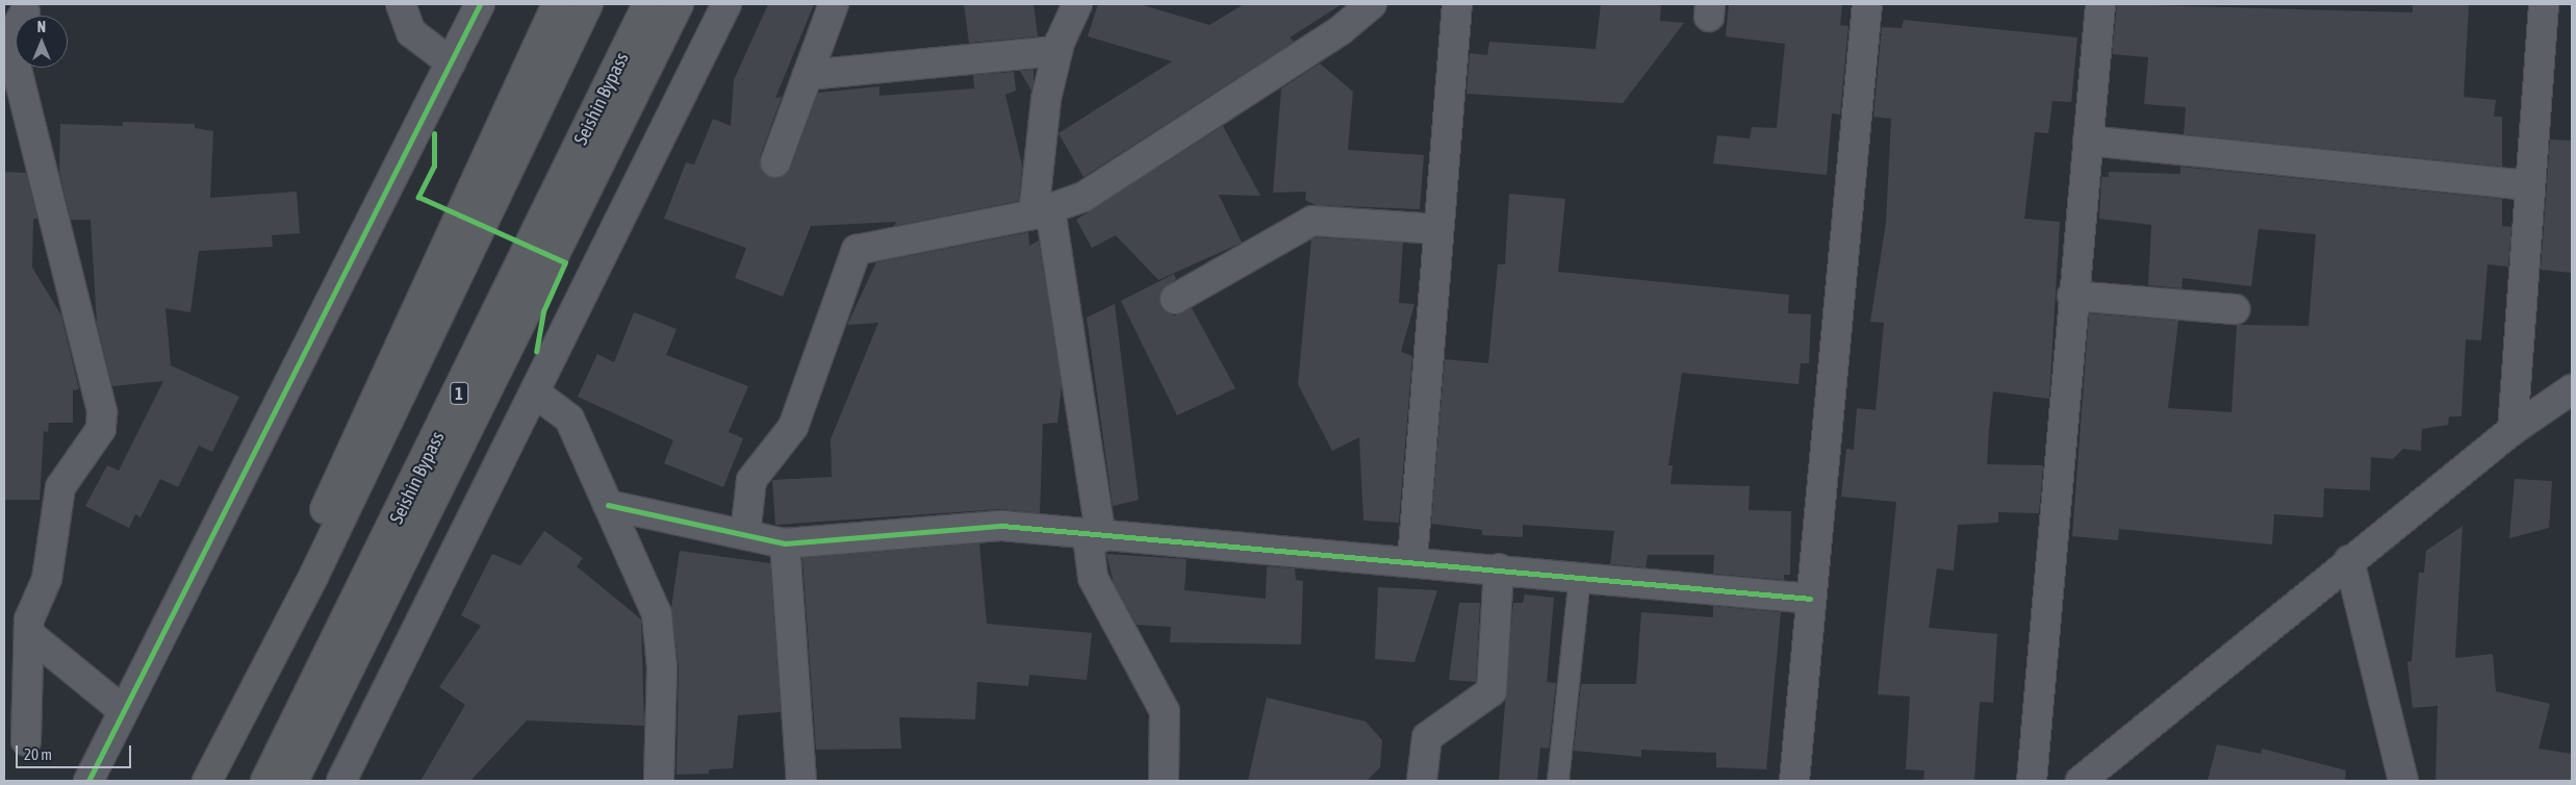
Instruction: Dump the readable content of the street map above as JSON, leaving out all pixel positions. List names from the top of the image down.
{
  "streets": {
    "highway": ["Seishin Bypass", "1"]
  },
  "scale_bar": "20 m",
  "north": "top"
}
